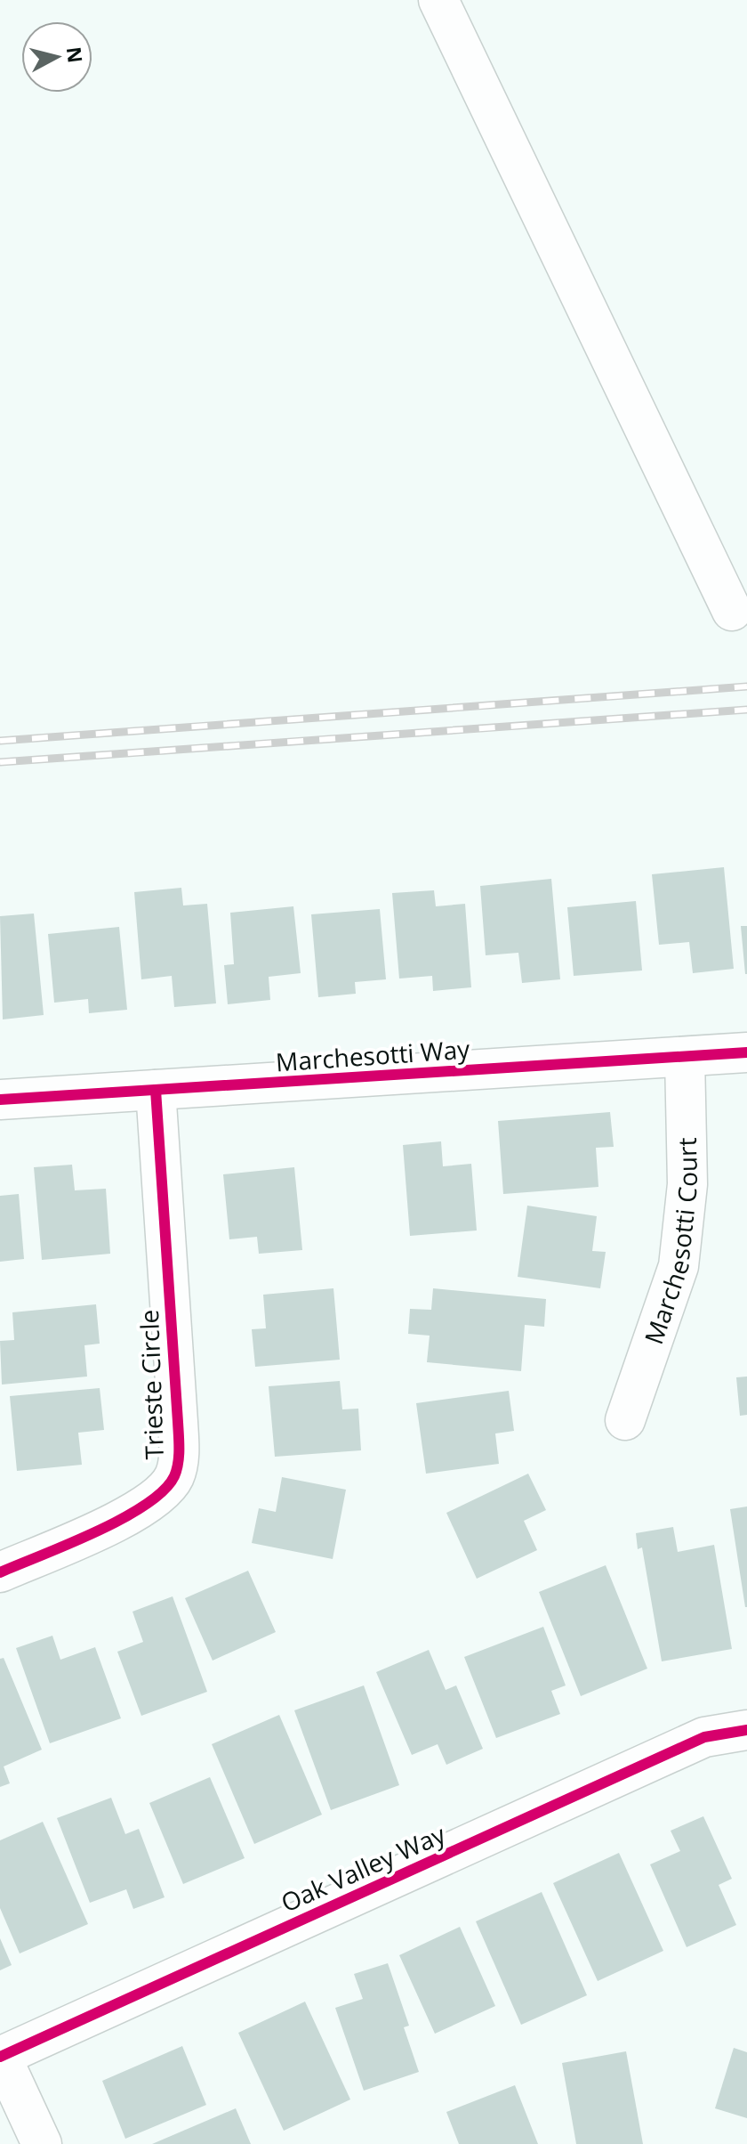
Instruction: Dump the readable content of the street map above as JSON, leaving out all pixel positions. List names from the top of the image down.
{
  "streets": {
    "street": [
      "Marchesotti Way",
      "Marchesotti Court",
      "Trieste Circle",
      "Oak Valley Way"
    ]
  },
  "crossings": [
    ["Marchesotti Way", "Marchesotti Court"],
    ["Marchesotti Way", "Trieste Circle"]
  ],
  "north": "right"
}
